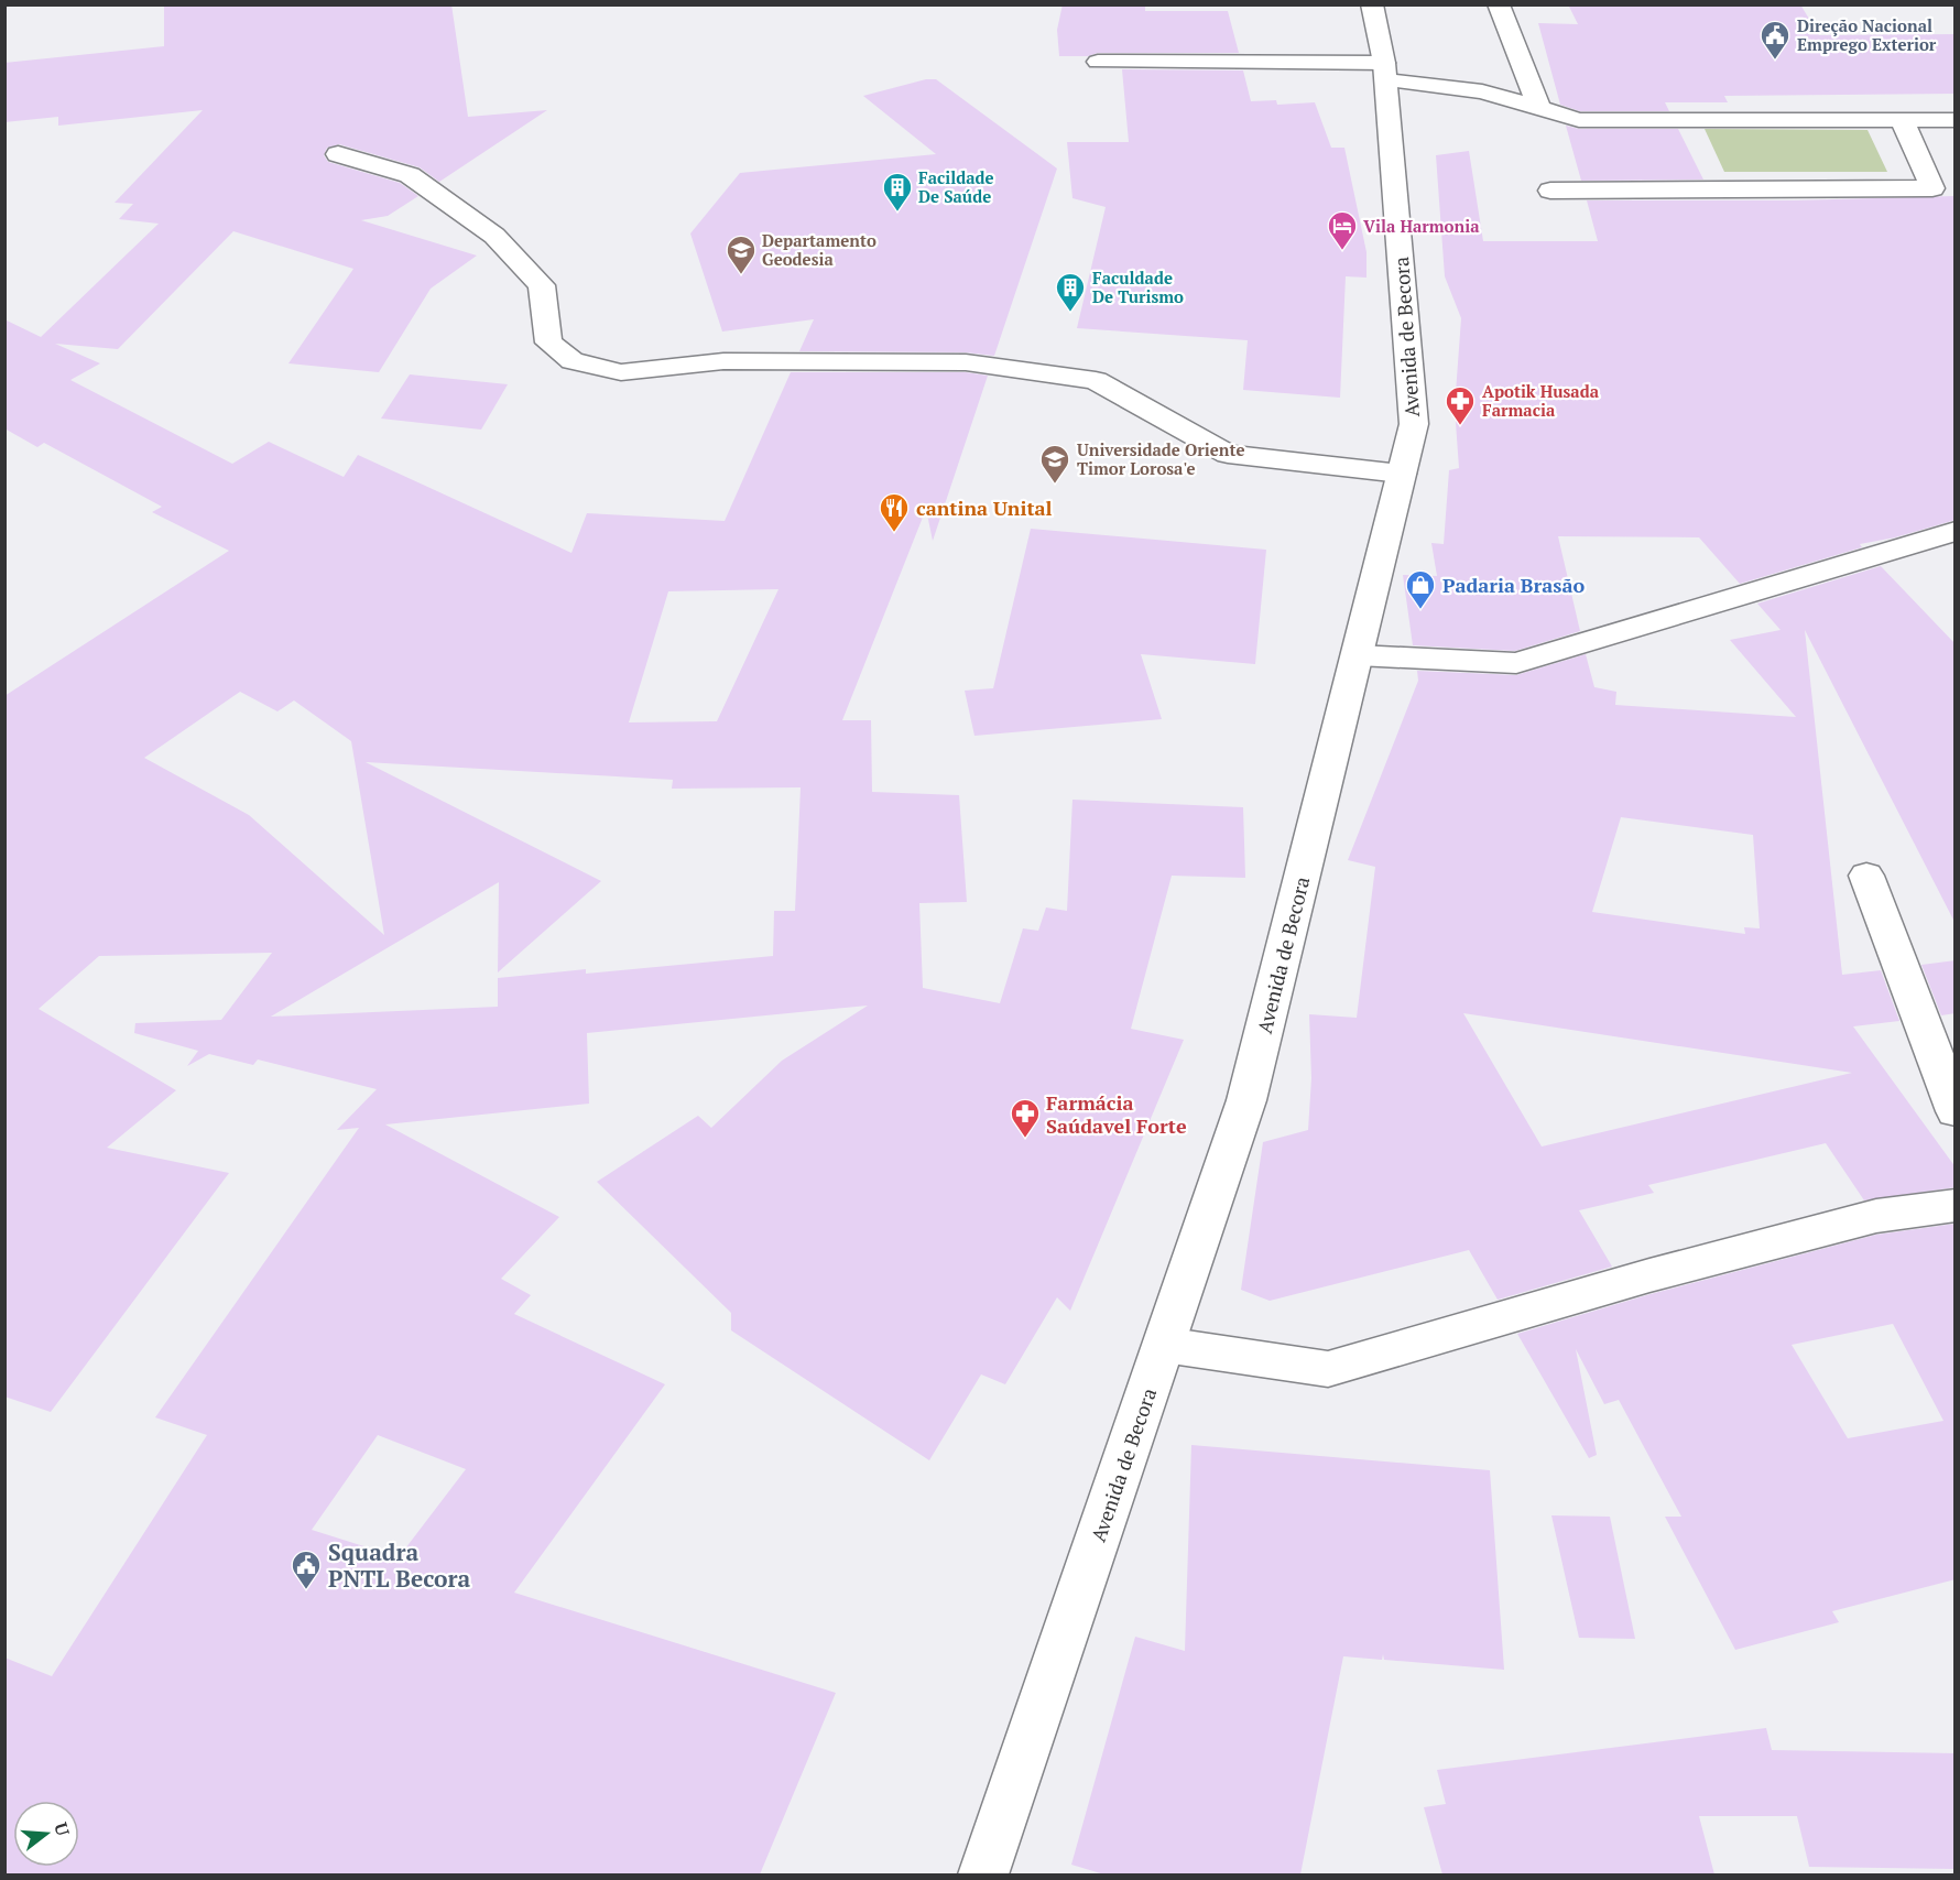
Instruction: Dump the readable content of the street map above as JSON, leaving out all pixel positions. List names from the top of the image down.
{
  "streets": {
    "street": ["Avenida de Becora"]
  },
  "places": {
    "public building": ["Direção Nacional Emprego Exterior", "Squadra PNTL Becora"],
    "building": ["Facildade De Saúde", "Faculdade De Turismo"],
    "hotel": ["Vila Harmonia"],
    "school or university": ["Departamento Geodesia", "Universidade Oriente Timor Lorosa'e"],
    "pharmacy": ["Apotik Husada Farmacia", "Farmácia Saúdavel Forte"],
    "restaurant": ["cantina Unital"],
    "shop": ["Padaria Brasão"]
  },
  "north": "right"
}
